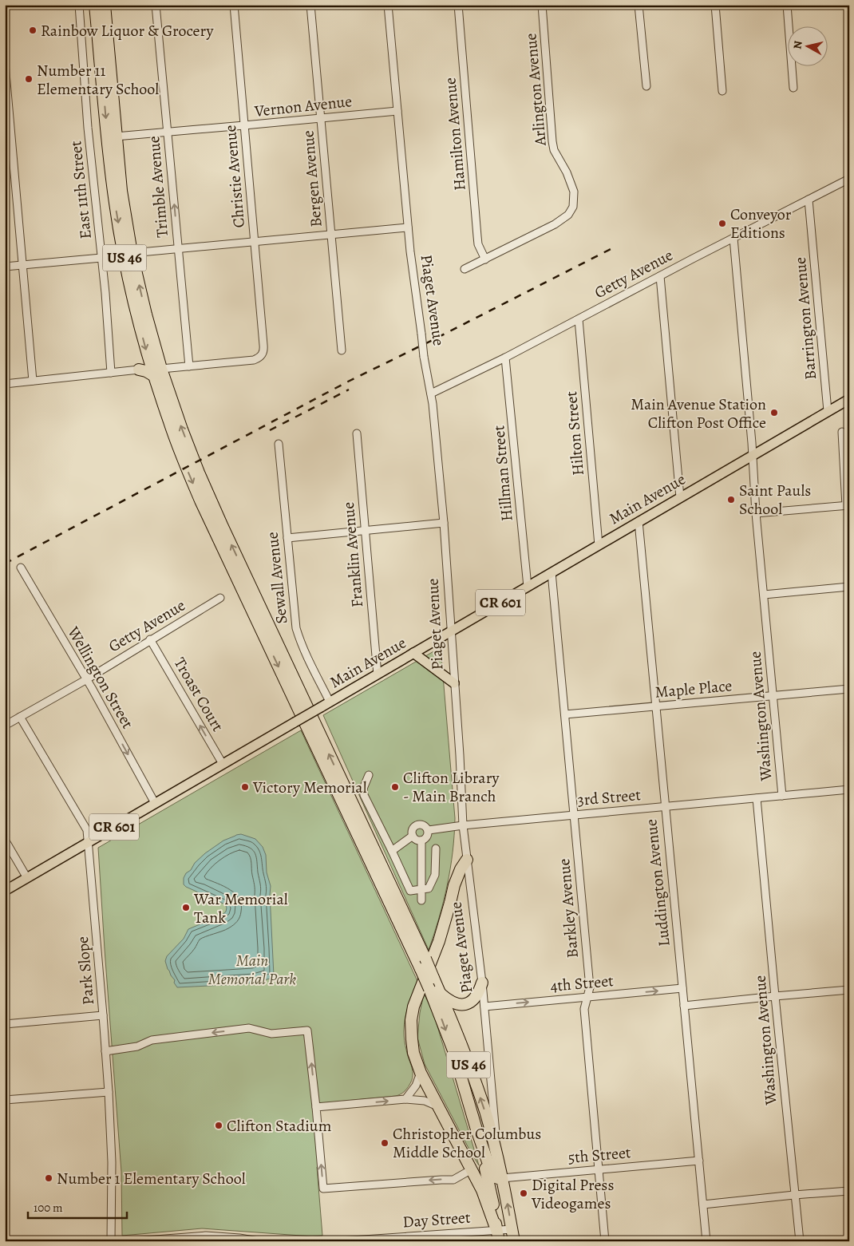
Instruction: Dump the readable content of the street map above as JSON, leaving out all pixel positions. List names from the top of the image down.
{
  "streets": {
    "highway": ["US 46", "Piaget Avenue"],
    "main road": ["Main Avenue", "CR 601"],
    "street": [
      "Arlington Avenue",
      "Vernon Avenue",
      "Hamilton Avenue",
      "Christie Avenue",
      "Bergen Avenue",
      "Trimble Avenue",
      "East 11th Street",
      "Getty Avenue",
      "Barrington Avenue",
      "Hilton Street",
      "Hillman Street",
      "Franklin Avenue",
      "Sewall Avenue",
      "Wellington Street",
      "Maple Place",
      "Troast Court",
      "Washington Avenue",
      "3rd Street",
      "Luddington Avenue",
      "Barkley Avenue",
      "Park Slope",
      "4th Street",
      "5th Street",
      "Day Street"
    ]
  },
  "crossings": [
    ["Arlington Avenue", "Hamilton Avenue"],
    ["Vernon Avenue", "Christie Avenue"],
    ["Vernon Avenue", "Bergen Avenue"],
    ["Vernon Avenue", "Trimble Avenue"],
    ["Vernon Avenue", "US 46"],
    ["Vernon Avenue", "Piaget Avenue"],
    ["Christie Avenue", "Trimble Avenue"],
    ["US 46", "Piaget Avenue"],
    ["US 46", "Day Street"],
    ["Getty Avenue", "Piaget Avenue"],
    ["Getty Avenue", "Barrington Avenue"],
    ["Getty Avenue", "Hilton Street"],
    ["Getty Avenue", "Hillman Street"],
    ["Getty Avenue", "Wellington Street"],
    ["Getty Avenue", "Troast Court"],
    ["Getty Avenue", "Washington Avenue"],
    ["Getty Avenue", "Park Slope"],
    ["Piaget Avenue", "Main Avenue"],
    ["Piaget Avenue", "3rd Street"],
    ["Piaget Avenue", "4th Street"],
    ["Piaget Avenue", "5th Street"],
    ["Piaget Avenue", "Day Street"],
    ["Barrington Avenue", "Main Avenue"],
    ["Hilton Street", "Main Avenue"],
    ["Hillman Street", "Main Avenue"],
    ["Main Avenue", "Franklin Avenue"],
    ["Main Avenue", "Sewall Avenue"],
    ["Main Avenue", "Wellington Street"],
    ["Main Avenue", "Troast Court"],
    ["Main Avenue", "Washington Avenue"],
    ["Main Avenue", "Luddington Avenue"],
    ["Main Avenue", "Barkley Avenue"],
    ["Main Avenue", "Park Slope"],
    ["Maple Place", "Washington Avenue"],
    ["Maple Place", "Luddington Avenue"],
    ["Maple Place", "Barkley Avenue"],
    ["Washington Avenue", "3rd Street"],
    ["3rd Street", "Luddington Avenue"],
    ["3rd Street", "Barkley Avenue"],
    ["Luddington Avenue", "4th Street"],
    ["Luddington Avenue", "5th Street"],
    ["Barkley Avenue", "4th Street"],
    ["Barkley Avenue", "5th Street"]
  ],
  "one_way": ["Wellington Street", "Troast Court", "4th Street"],
  "parks": ["Main Memorial Park"],
  "places": [
    "Rainbow Liquor & Grocery",
    "Number 11 Elementary School",
    "Conveyor Editions",
    "Main Avenue Station Clifton Post Office",
    "Saint Pauls School",
    "Victory Memorial",
    "Clifton Library - Main Branch",
    "War Memorial Tank",
    "Clifton Stadium",
    "Christopher Columbus Middle School",
    "Number 1 Elementary School",
    "Digital Press Videogames"
  ],
  "scale_bar": "100 m",
  "north": "left"
}
